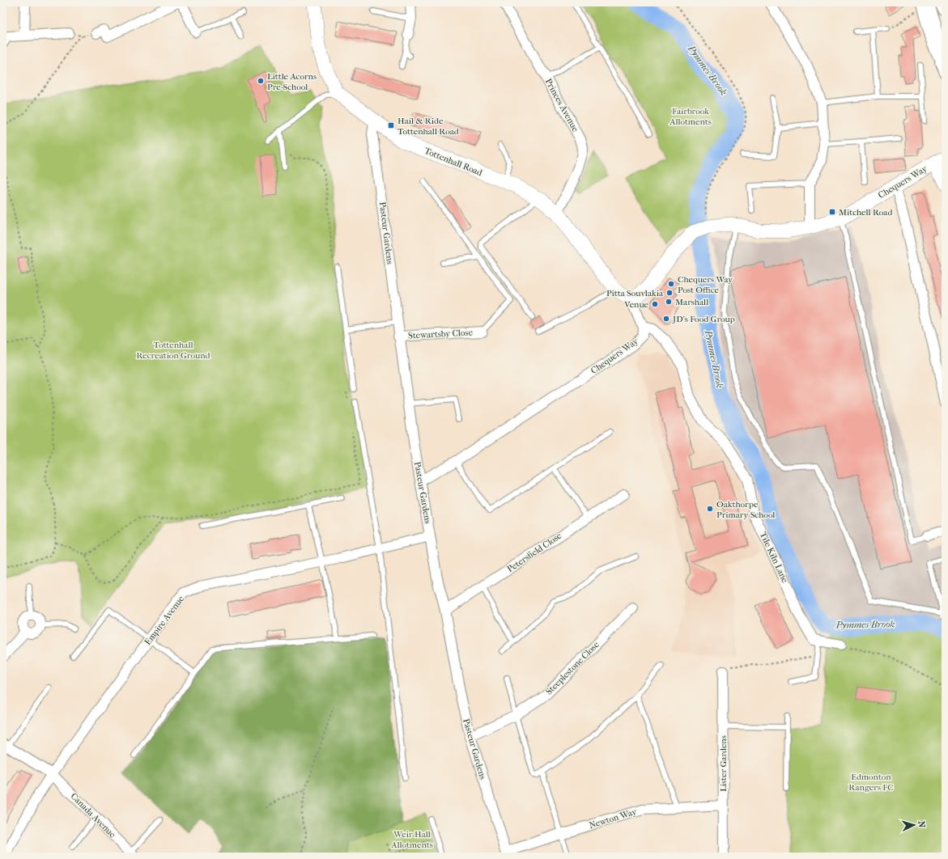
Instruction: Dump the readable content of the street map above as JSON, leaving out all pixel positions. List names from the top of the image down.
{
  "streets": {
    "street": [
      "Princes Avenue",
      "Tottenhall Road",
      "Chequers Way",
      "Pasteur Gardens",
      "Stewartsby Close",
      "Petersfield Close",
      "Tile Kiln Lane",
      "Empire Avenue",
      "Steeplestone Close",
      "Lister Gardens",
      "Canada Avenue",
      "Newton Way"
    ]
  },
  "crossings": [
    ["Princes Avenue", "Tottenhall Road"],
    ["Tottenhall Road", "Chequers Way"],
    ["Tottenhall Road", "Pasteur Gardens"],
    ["Chequers Way", "Pasteur Gardens"],
    ["Chequers Way", "Tile Kiln Lane"],
    ["Pasteur Gardens", "Stewartsby Close"],
    ["Pasteur Gardens", "Petersfield Close"],
    ["Pasteur Gardens", "Empire Avenue"],
    ["Pasteur Gardens", "Steeplestone Close"],
    ["Pasteur Gardens", "Newton Way"],
    ["Empire Avenue", "Canada Avenue"],
    ["Lister Gardens", "Newton Way"]
  ],
  "water": ["Pymmes Brook"],
  "parks": [
    "Fairbrook Allotments",
    "Tottenhall Recreation Ground",
    "Edmonton Rangers FC",
    "Weir Hall Allotments"
  ],
  "places": {
    "other": [
      "Little Acorns Pre-School",
      "Chequers Way Post Office",
      "Pitta Souvlakia",
      "Marshall",
      "Venue",
      "JD's Food Group",
      "Oakthorpe Primary School"
    ],
    "transit": ["Hail & Ride Tottenhall Road", "Mitchell Road"]
  },
  "north": "right"
}
